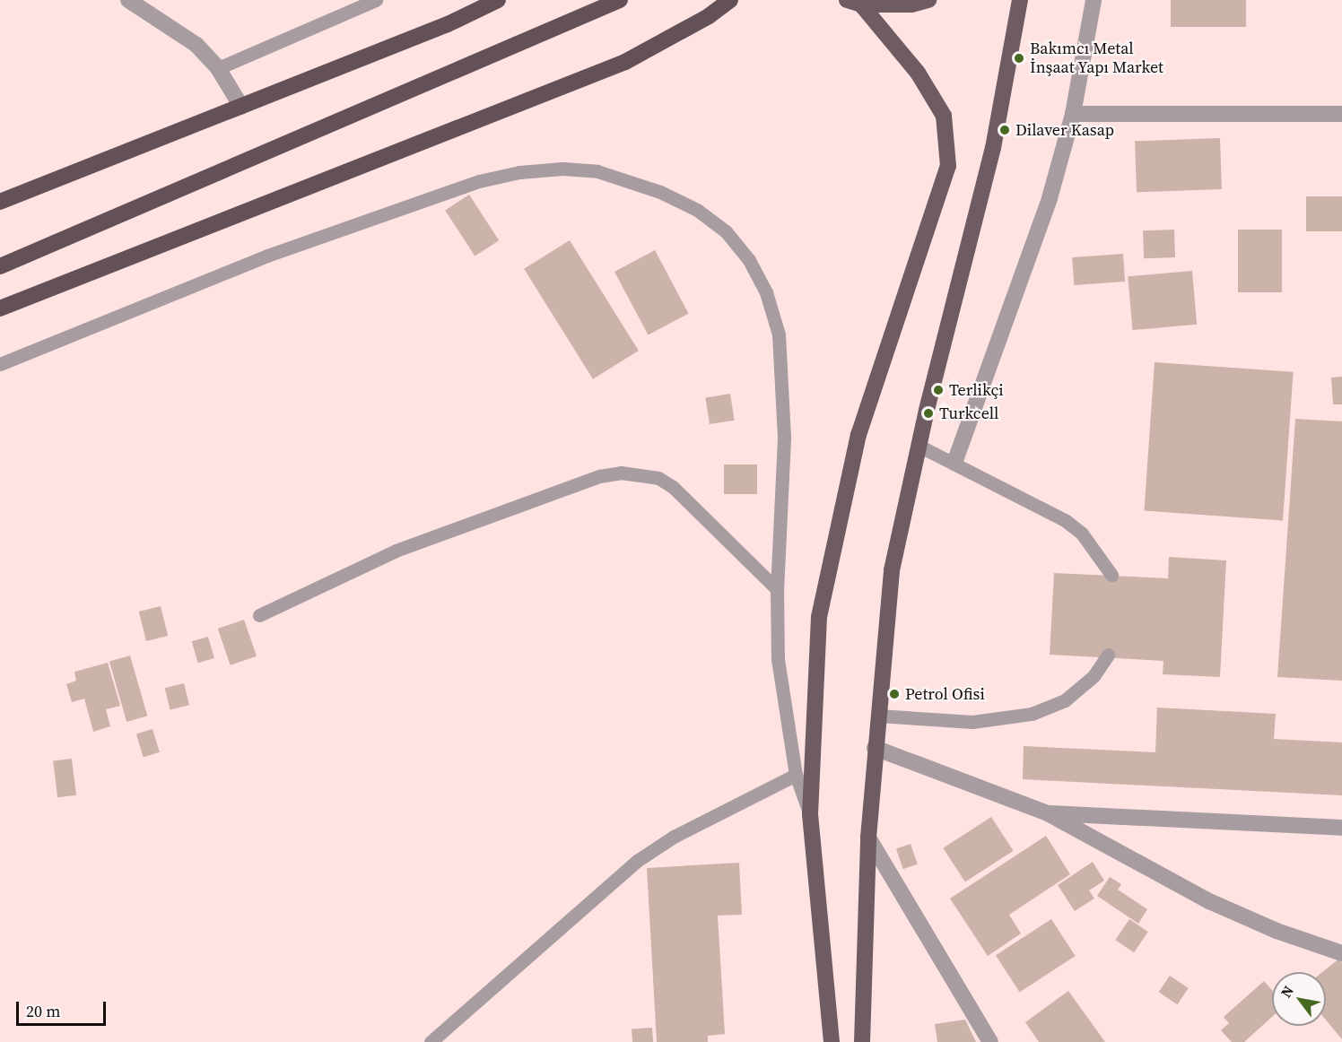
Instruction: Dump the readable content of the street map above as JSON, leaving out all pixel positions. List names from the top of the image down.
{
  "places": [
    "Bakımcı Metal İnşaat Yapı Market",
    "Dilaver Kasap",
    "Terlikçi",
    "Turkcell",
    "Petrol Ofisi"
  ],
  "scale_bar": "20 m",
  "north": "top left"
}
